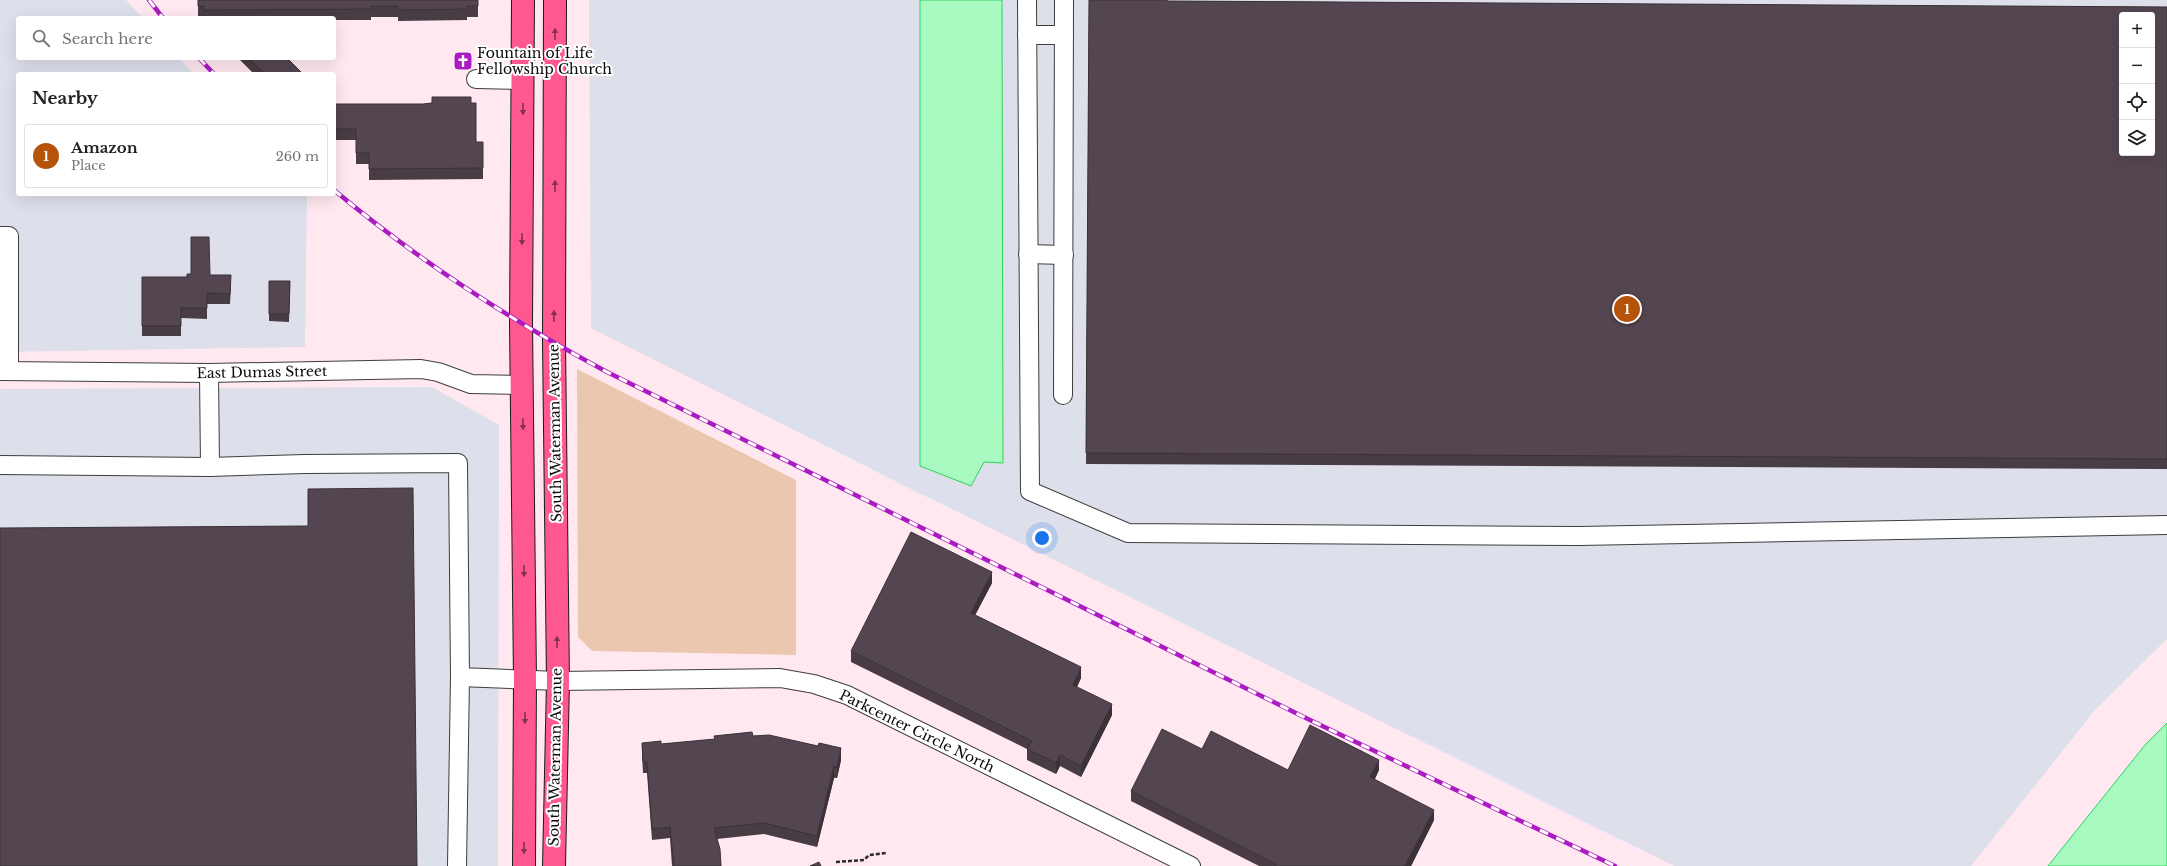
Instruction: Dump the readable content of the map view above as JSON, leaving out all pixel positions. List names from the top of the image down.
{
  "streets": {
    "main road": ["South Waterman Avenue"],
    "street": ["East Dumas Street", "Parkcenter Circle North"]
  },
  "crossings": [
    ["East Dumas Street", "South Waterman Avenue"],
    ["South Waterman Avenue", "Parkcenter Circle North"]
  ],
  "places": {
    "church": ["Fountain of Life Fellowship Church"]
  },
  "page": {
    "map_buttons": ["+", "−"],
    "search": "Search here",
    "heading": "Nearby",
    "list": [
      {
        "mark": "1",
        "name": "Amazon",
        "note": "Place",
        "value": "260 m"
      }
    ],
    "pins": "1"
  }
}
